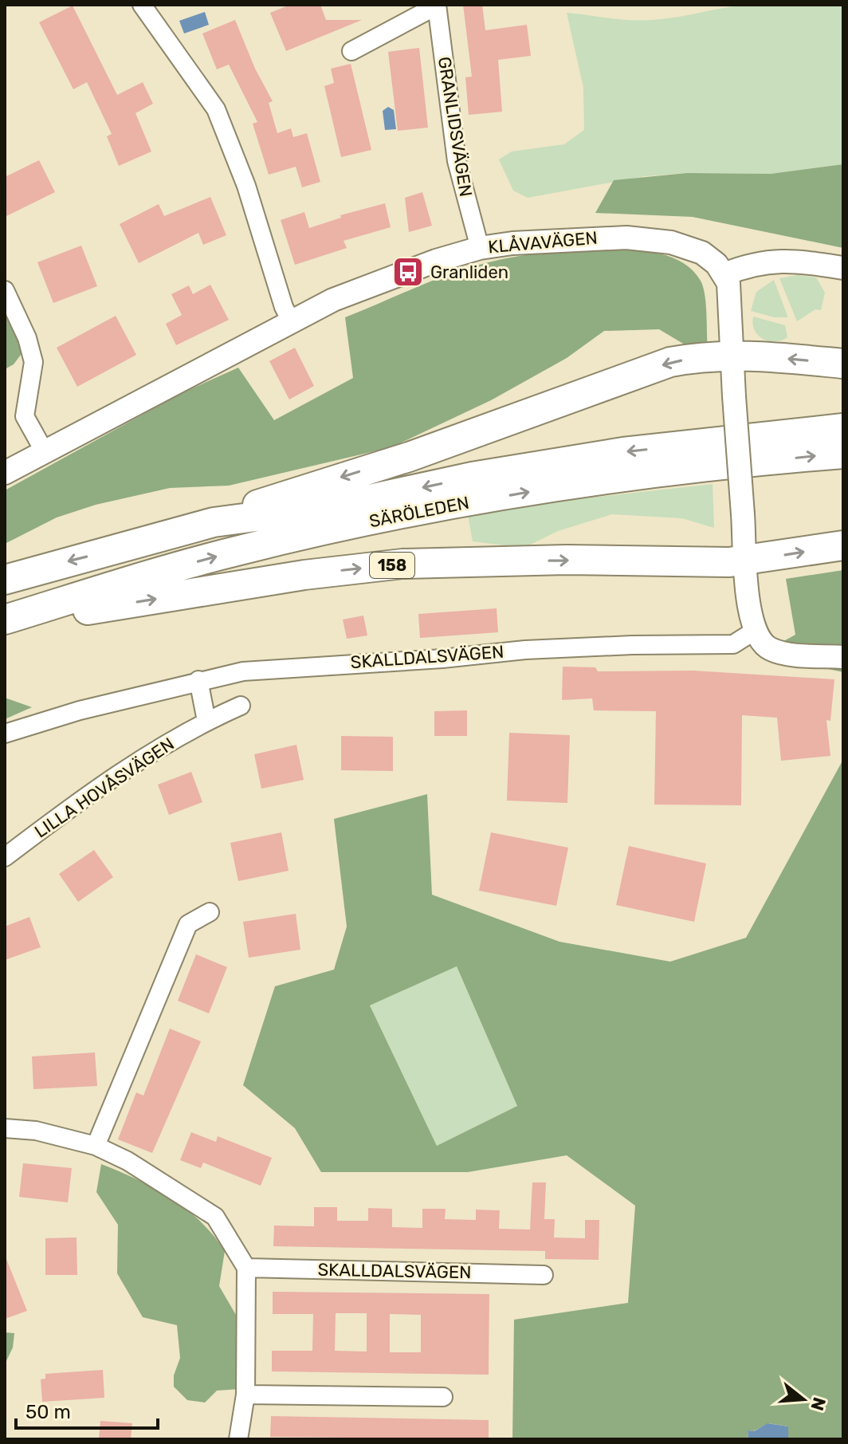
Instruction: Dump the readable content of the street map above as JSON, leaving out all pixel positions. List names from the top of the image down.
{
  "streets": {
    "main road": ["SÄRÖLEDEN", "158"],
    "street": [
      "GRANLIDSVÄGEN",
      "KLÅVAVÄGEN",
      "SKALLDALSVÄGEN",
      "LILLA HOVÅSVÄGEN"
    ]
  },
  "crossings": [
    ["GRANLIDSVÄGEN", "KLÅVAVÄGEN"],
    ["SÄRÖLEDEN", "158"]
  ],
  "places": {
    "bus stop": ["Granliden"]
  },
  "scale_bar": "50 m",
  "north": "right"
}
